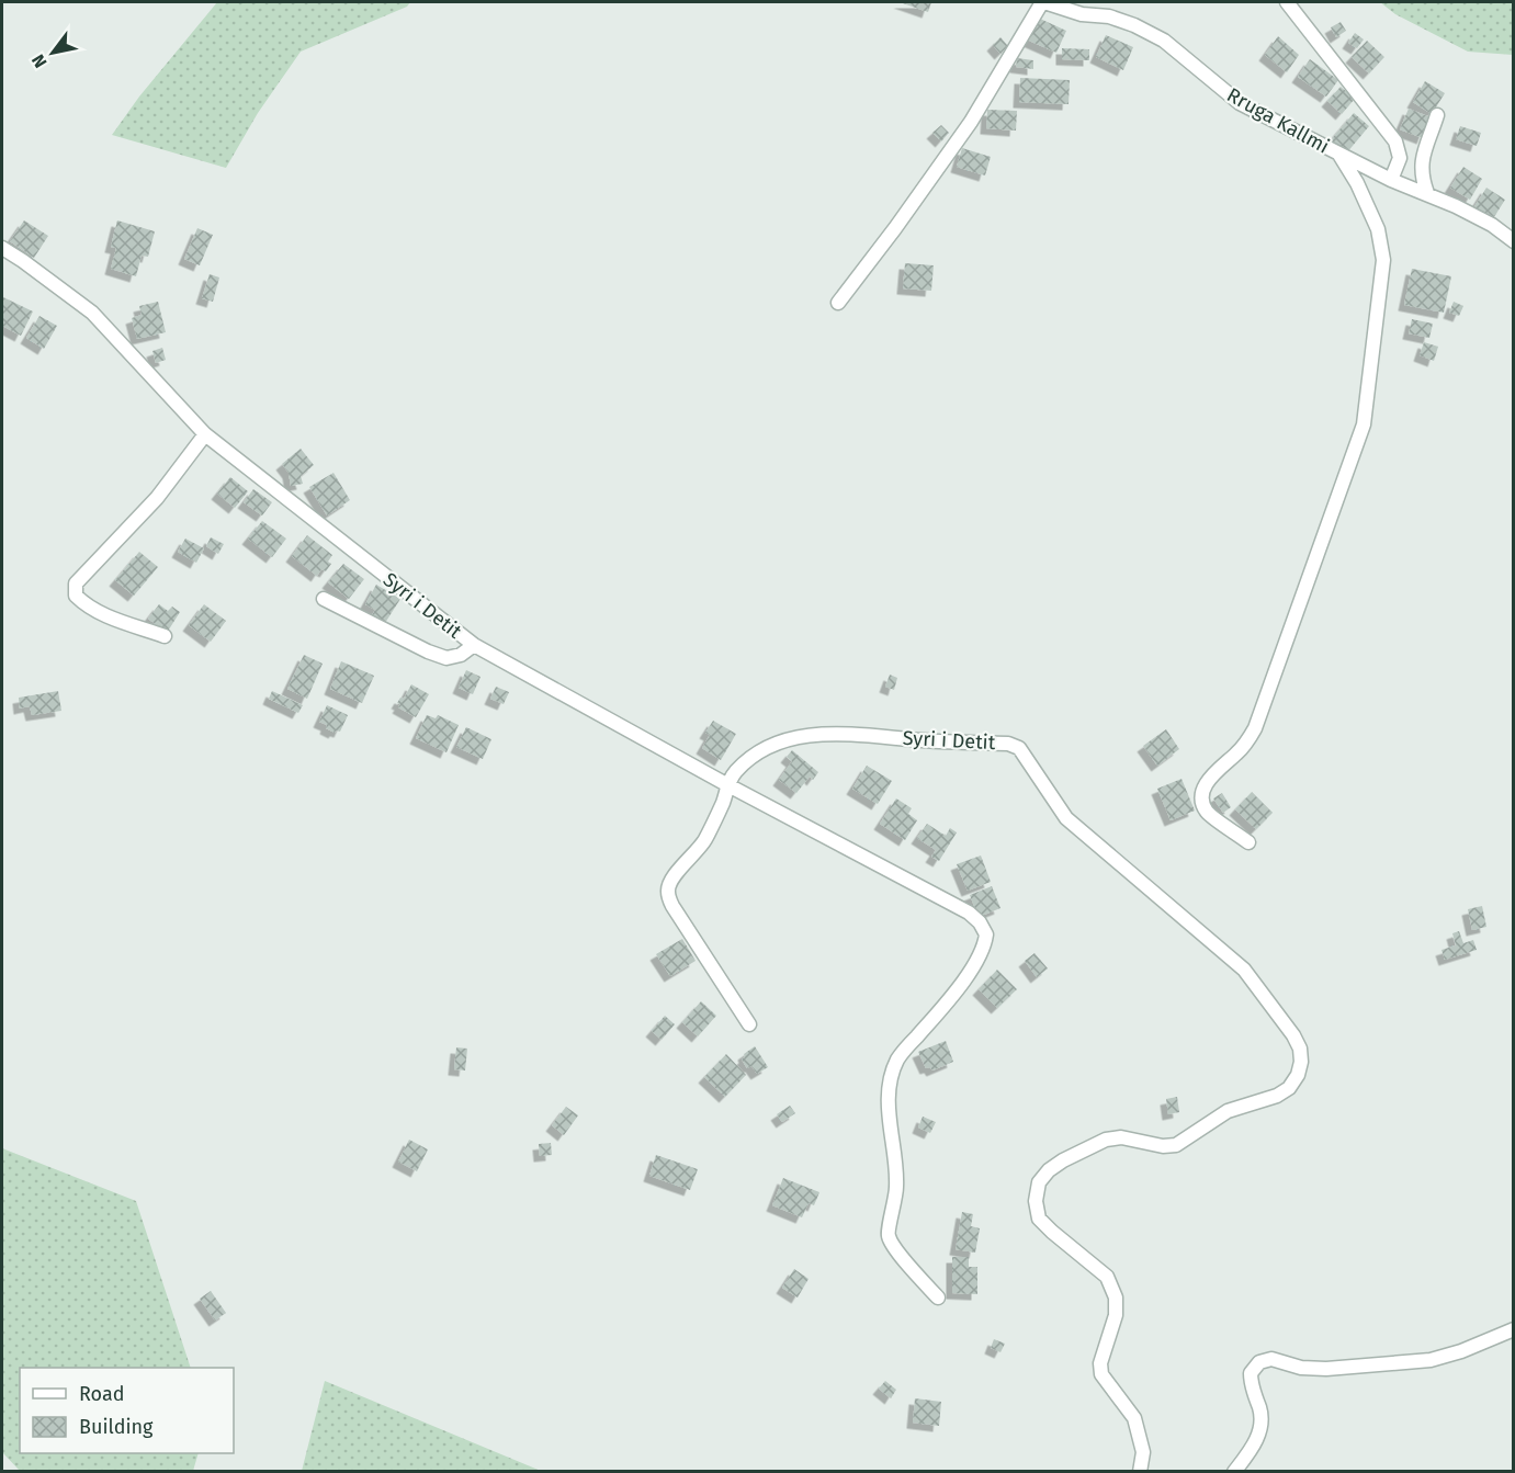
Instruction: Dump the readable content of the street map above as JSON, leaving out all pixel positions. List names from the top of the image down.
{
  "streets": {
    "street": ["Rruga Kallmi", "Syri i Detit"]
  },
  "legend": ["Road", "Building"],
  "north": "bottom left"
}
